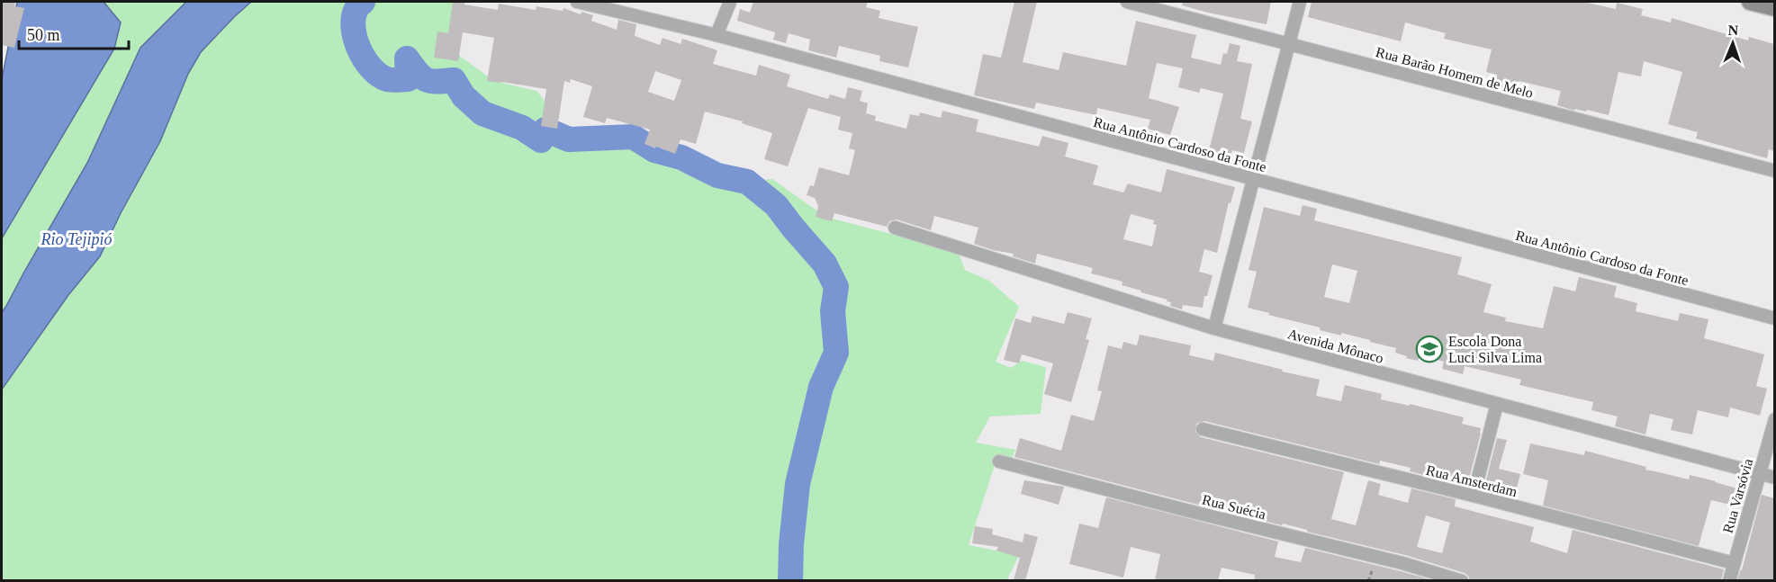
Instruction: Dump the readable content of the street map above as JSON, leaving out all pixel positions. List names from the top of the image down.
{
  "streets": {
    "street": [
      "Rua Barão Homem de Melo",
      "Rua Antônio Cardoso da Fonte",
      "Avenida Mônaco",
      "Rua Amsterdam",
      "Rua Varsóvia",
      "Rua Suécia"
    ]
  },
  "crossings": [
    ["Avenida Mônaco", "Rua Varsóvia"],
    ["Rua Amsterdam", "Rua Varsóvia"]
  ],
  "water": ["Rio Tejipió"],
  "places": {
    "school or university": ["Escola Dona Luci Silva Lima"]
  },
  "scale_bar": "50 m",
  "north": "top"
}
